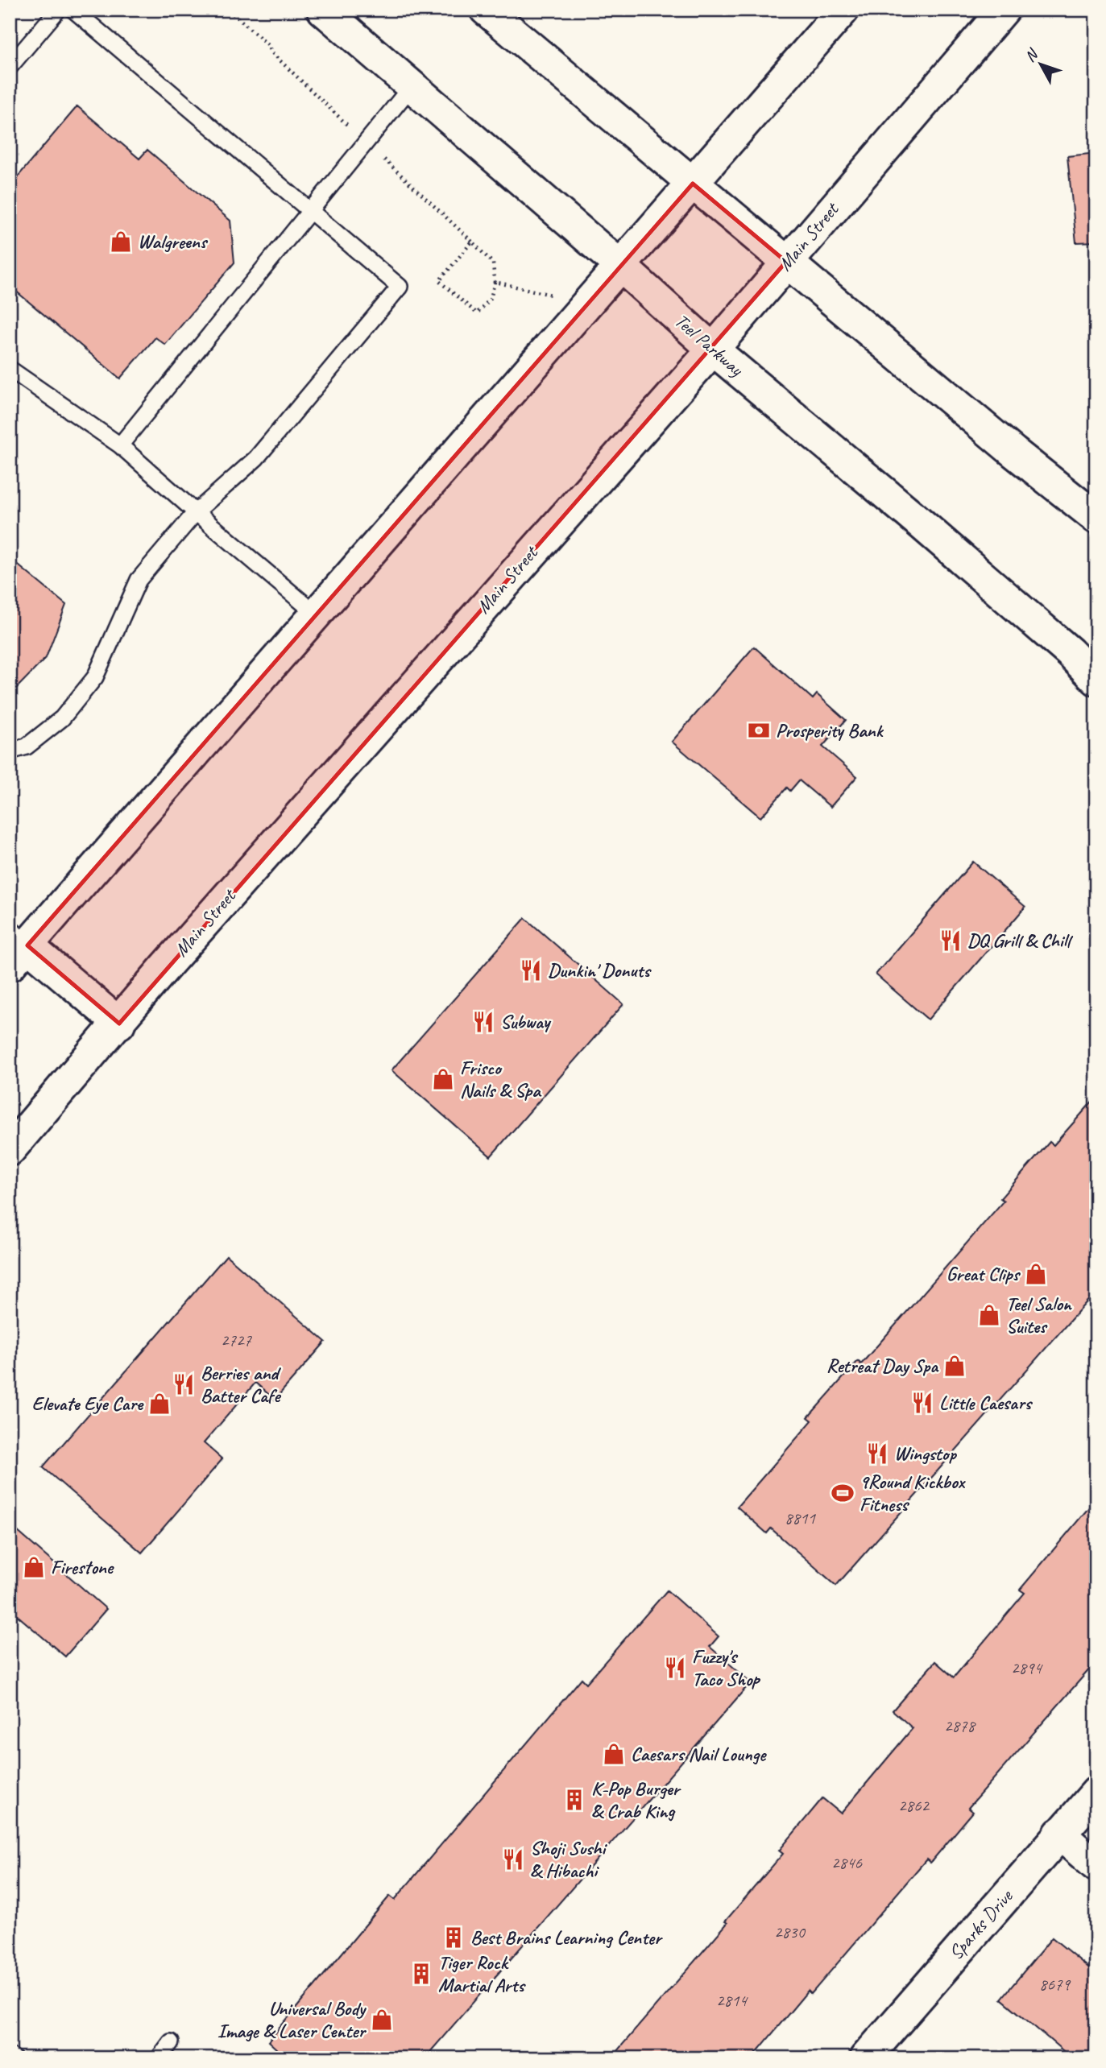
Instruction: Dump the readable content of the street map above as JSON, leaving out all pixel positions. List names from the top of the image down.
{
  "streets": {
    "main road": ["Main Street", "Teel Parkway", "Sparks Drive"]
  },
  "crossings": [
    ["Main Street", "Teel Parkway"]
  ],
  "places": {
    "shop": [
      "Walgreens",
      "Frisco Nails & Spa",
      "Great Clips",
      "Teel Salon Suites",
      "Retreat Day Spa",
      "Elevate Eye Care",
      "Firestone",
      "Caesars Nail Lounge",
      "Universal Body Image & Laser Center"
    ],
    "bank": ["Prosperity Bank"],
    "restaurant": [
      "DQ Grill & Chill",
      "Dunkin' Donuts",
      "Subway",
      "Berries and Batter Cafe",
      "Little Caesars",
      "Wingstop",
      "Fuzzy's Taco Shop",
      "Shoji Sushi & Hibachi"
    ],
    "sports": ["9Round Kickbox Fitness"],
    "building": ["K-Pop Burger & Crab King", "Best Brains Learning Center", "Tiger Rock Martial Arts"]
  },
  "house_numbers": [
    "2727",
    "8811",
    "2894",
    "2878",
    "2862",
    "2846",
    "2830",
    "8679",
    "2814"
  ],
  "north": "top left"
}
